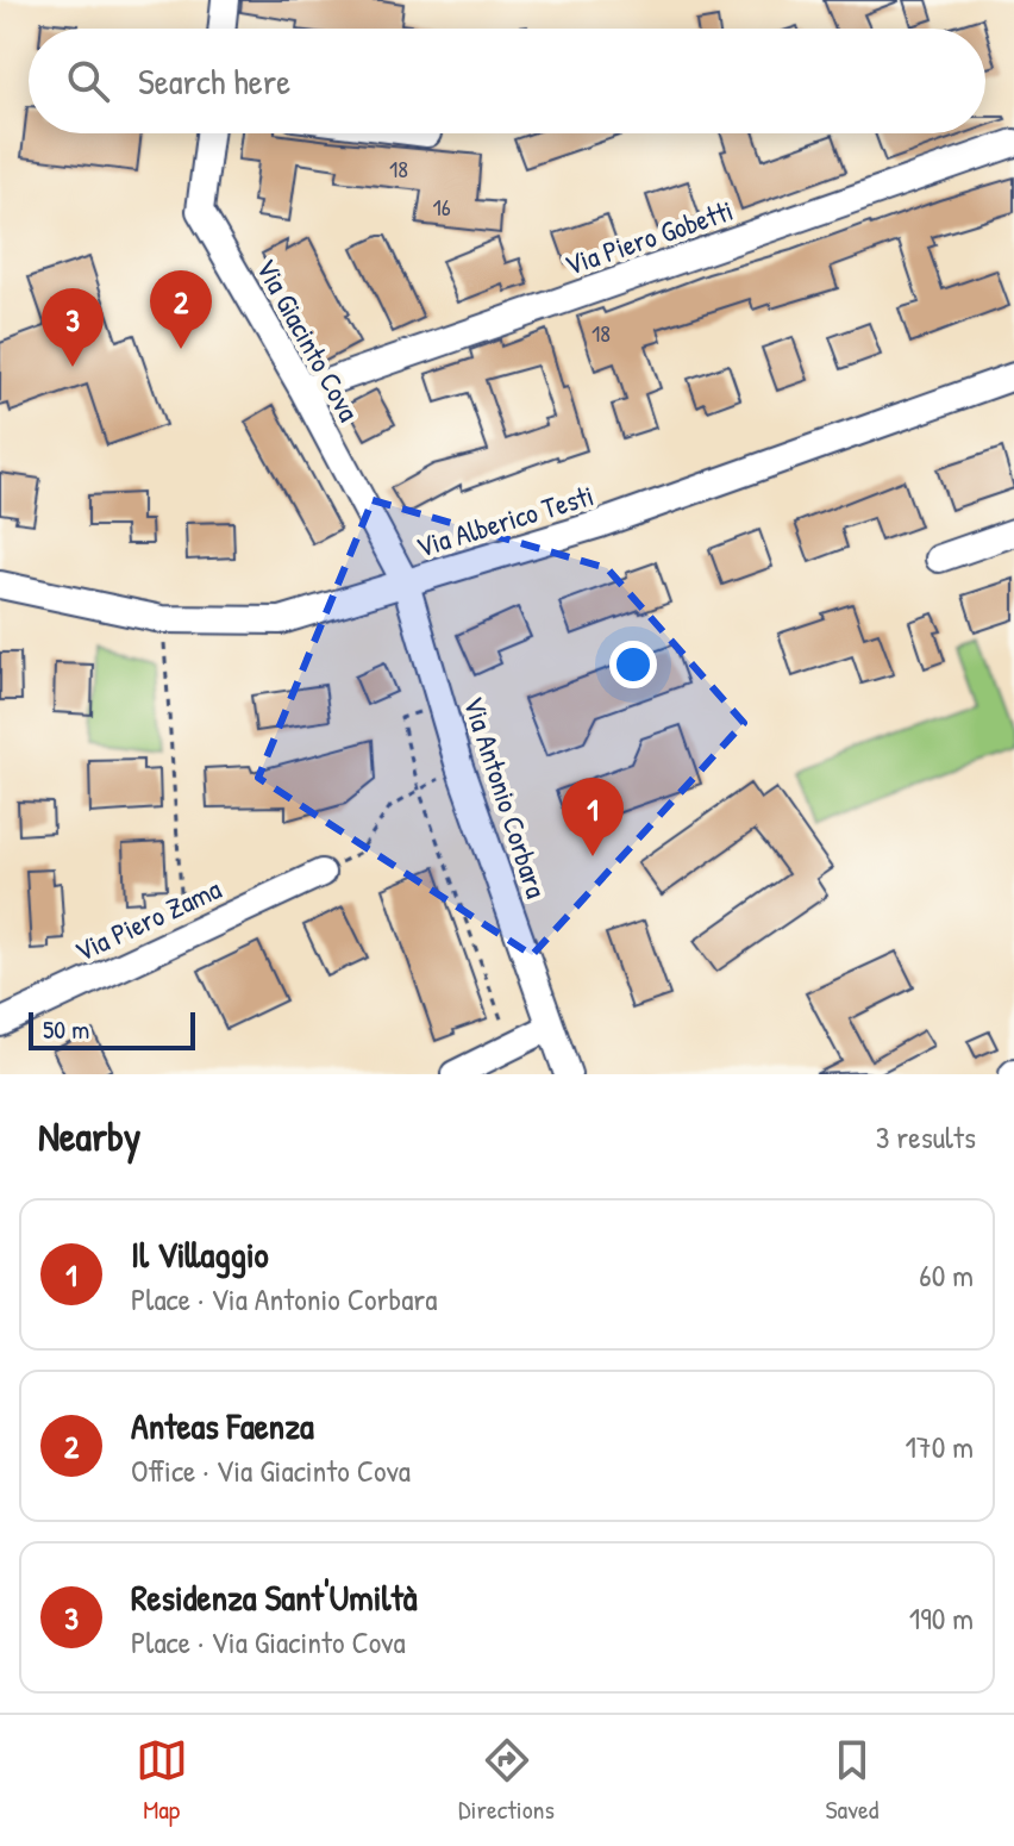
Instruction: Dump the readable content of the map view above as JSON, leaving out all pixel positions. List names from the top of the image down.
{
  "streets": {
    "street": [
      "Via Piero Gobetti",
      "Via Giacinto Cova",
      "Via Alberico Testi",
      "Via Antonio Corbara",
      "Via Piero Zama"
    ]
  },
  "crossings": [
    ["Via Piero Gobetti", "Via Giacinto Cova"],
    ["Via Giacinto Cova", "Via Alberico Testi"],
    ["Via Giacinto Cova", "Via Antonio Corbara"],
    ["Via Alberico Testi", "Via Antonio Corbara"]
  ],
  "house_numbers": ["18", "16", "18"],
  "scale_bar": "50 m",
  "page": {
    "search": "Search here",
    "pins": ["2", "3", "1"],
    "scale": "50 m",
    "heading": ["Nearby", "3 results"],
    "list": [
      {
        "mark": "1",
        "name": "Il Villaggio",
        "note": "Place · Via Antonio Corbara",
        "value": "60 m"
      },
      {
        "mark": "2",
        "name": "Anteas Faenza",
        "note": "Office · Via Giacinto Cova",
        "value": "170 m"
      },
      {
        "mark": "3",
        "name": "Residenza Sant'Umiltà",
        "note": "Place · Via Giacinto Cova",
        "value": "190 m"
      }
    ],
    "nav": ["Map", "Directions", "Saved"]
  }
}
